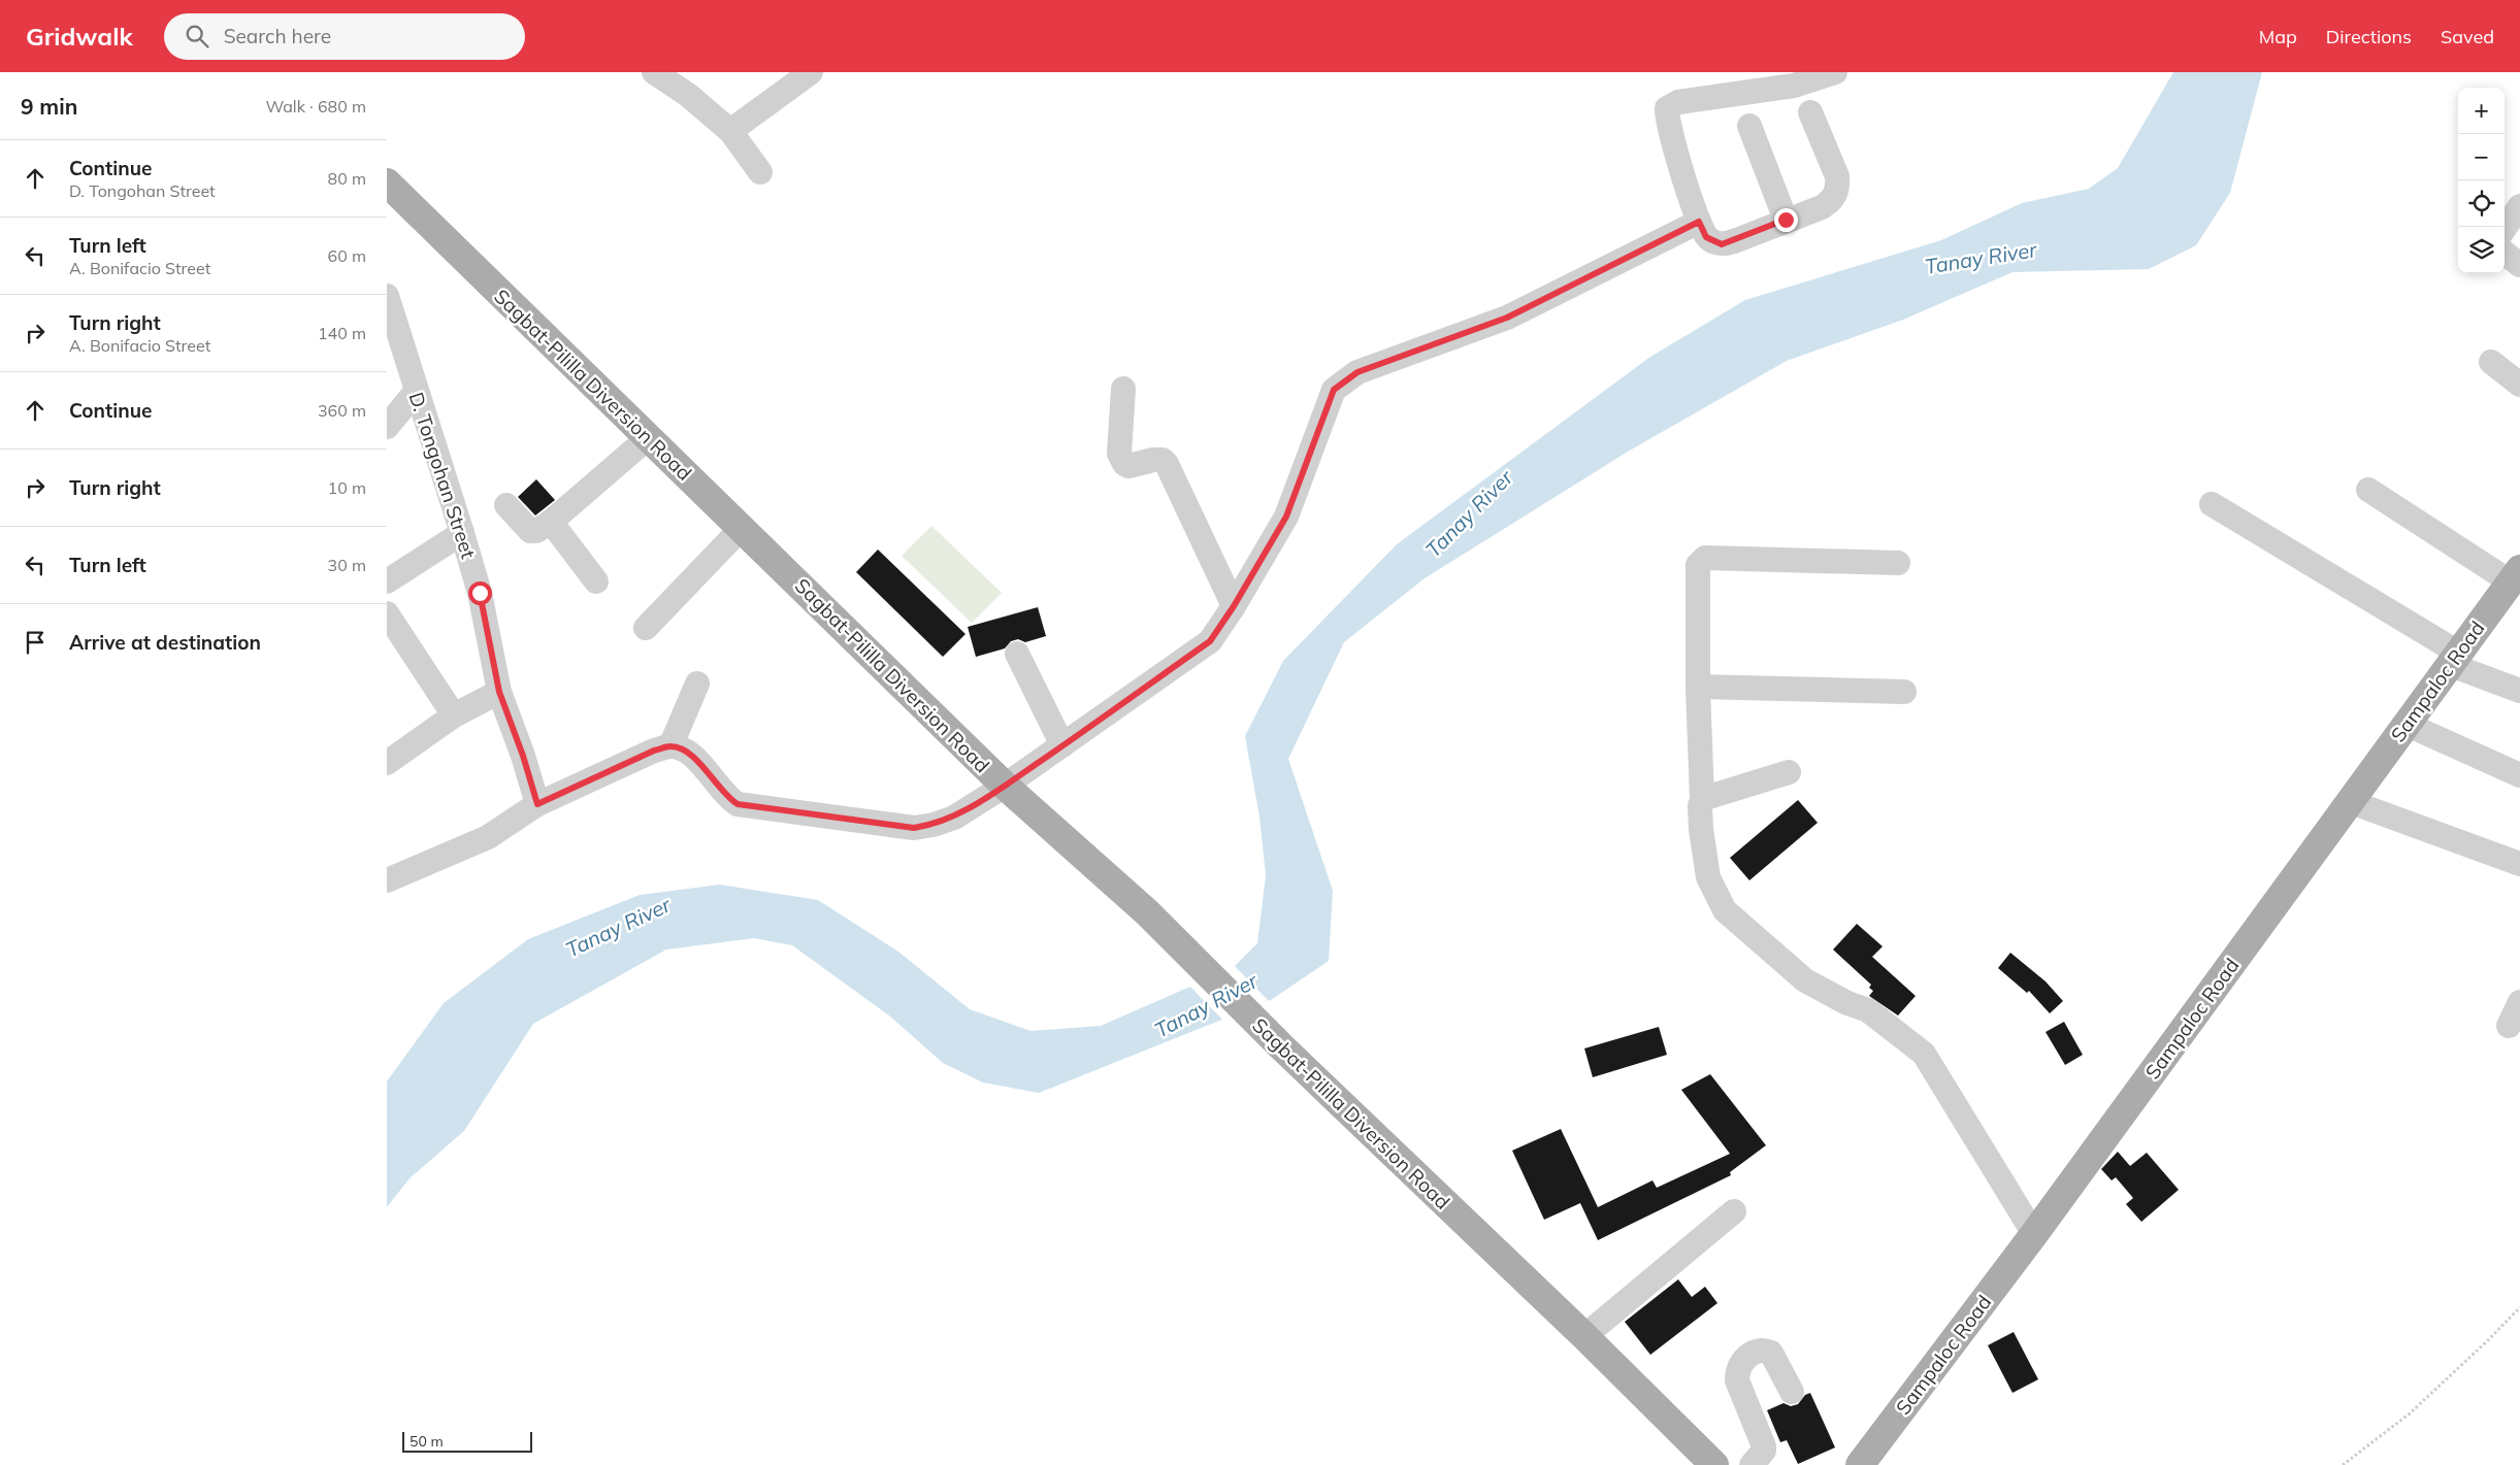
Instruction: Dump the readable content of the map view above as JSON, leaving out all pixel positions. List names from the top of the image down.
{
  "streets": {
    "main road": ["Sagbat-Pililla Diversion Road", "Sampaloc Road"],
    "street": ["D. Tongohan Street"]
  },
  "water": ["Tanay River"],
  "scale_bar": "50 m",
  "page": {
    "header": "Gridwalk",
    "search": "Search here",
    "nav": ["Map", "Directions", "Saved"],
    "heading": ["9 min", "Walk · 680 m"],
    "map_buttons": ["+", "−"],
    "list": [
      ["Continue", "D. Tongohan Street", "80 m"],
      ["Turn left", "A. Bonifacio Street", "60 m"],
      ["Turn right", "A. Bonifacio Street", "140 m"],
      ["Continue", "360 m"],
      ["Turn right", "10 m"],
      ["Turn left", "30 m"],
      "Arrive at destination"
    ],
    "scale": "50 m"
  }
}
